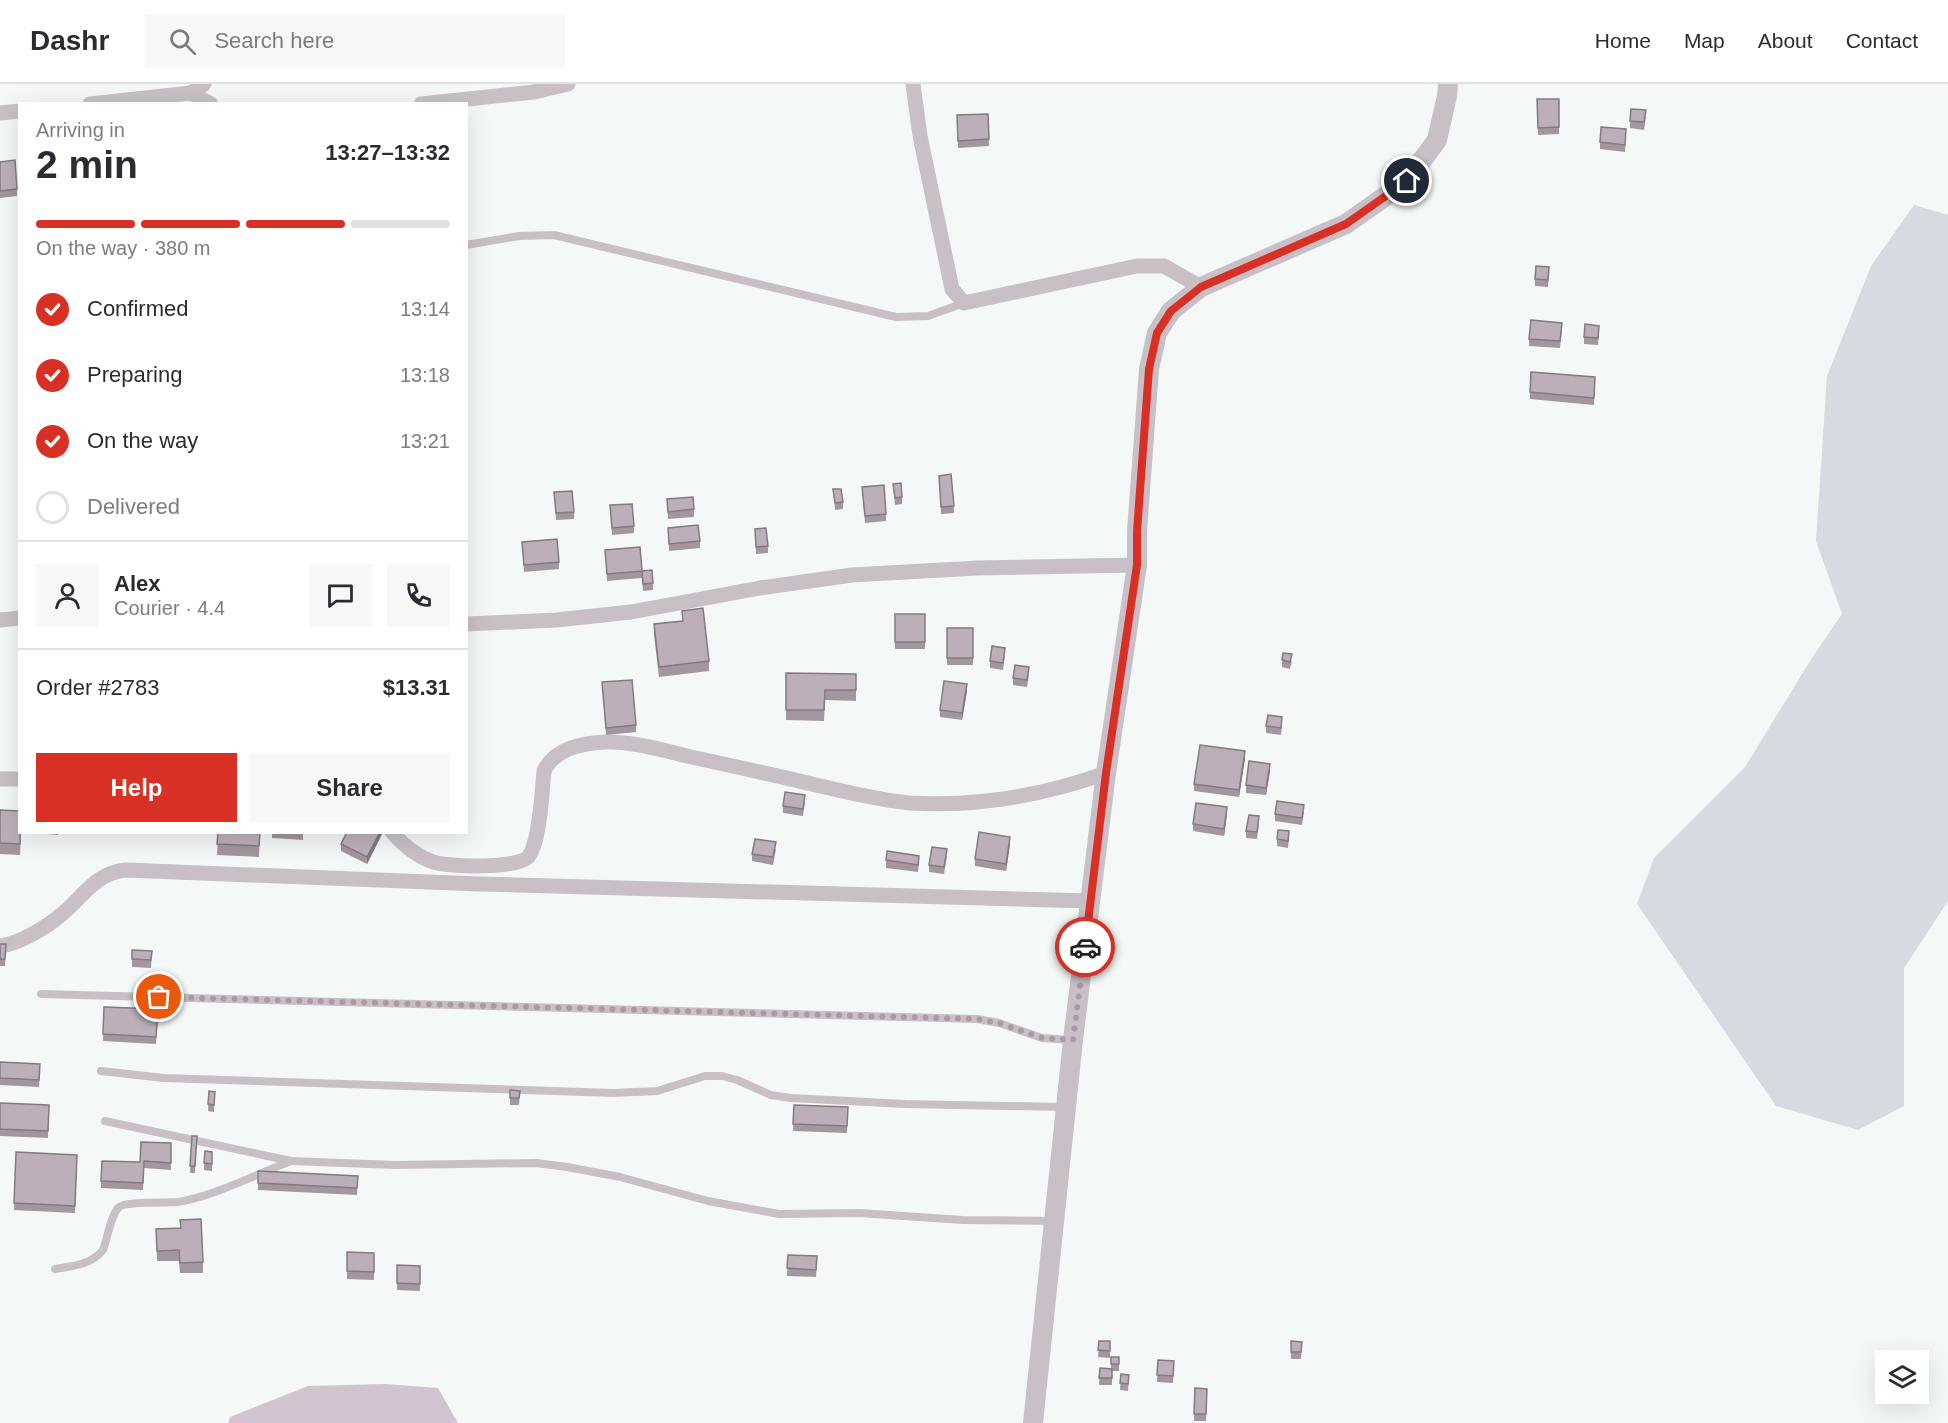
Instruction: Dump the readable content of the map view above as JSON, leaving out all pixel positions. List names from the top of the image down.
{
  "page": {
    "header": "Dashr",
    "search": "Search here",
    "nav": [
      "Home",
      "Map",
      "About",
      "Contact"
    ],
    "heading": ["2 min", "Arriving in", "13:27–13:32"],
    "panel": [
      "Alex",
      "Courier · 4.4",
      "Order #2783",
      "$13.31"
    ],
    "bar": "On the way · 380 m",
    "list": [
      ["Confirmed", "13:14"],
      ["Preparing", "13:18"],
      ["On the way", "13:21"],
      "Delivered"
    ],
    "buttons": ["Help", "Share"]
  }
}
